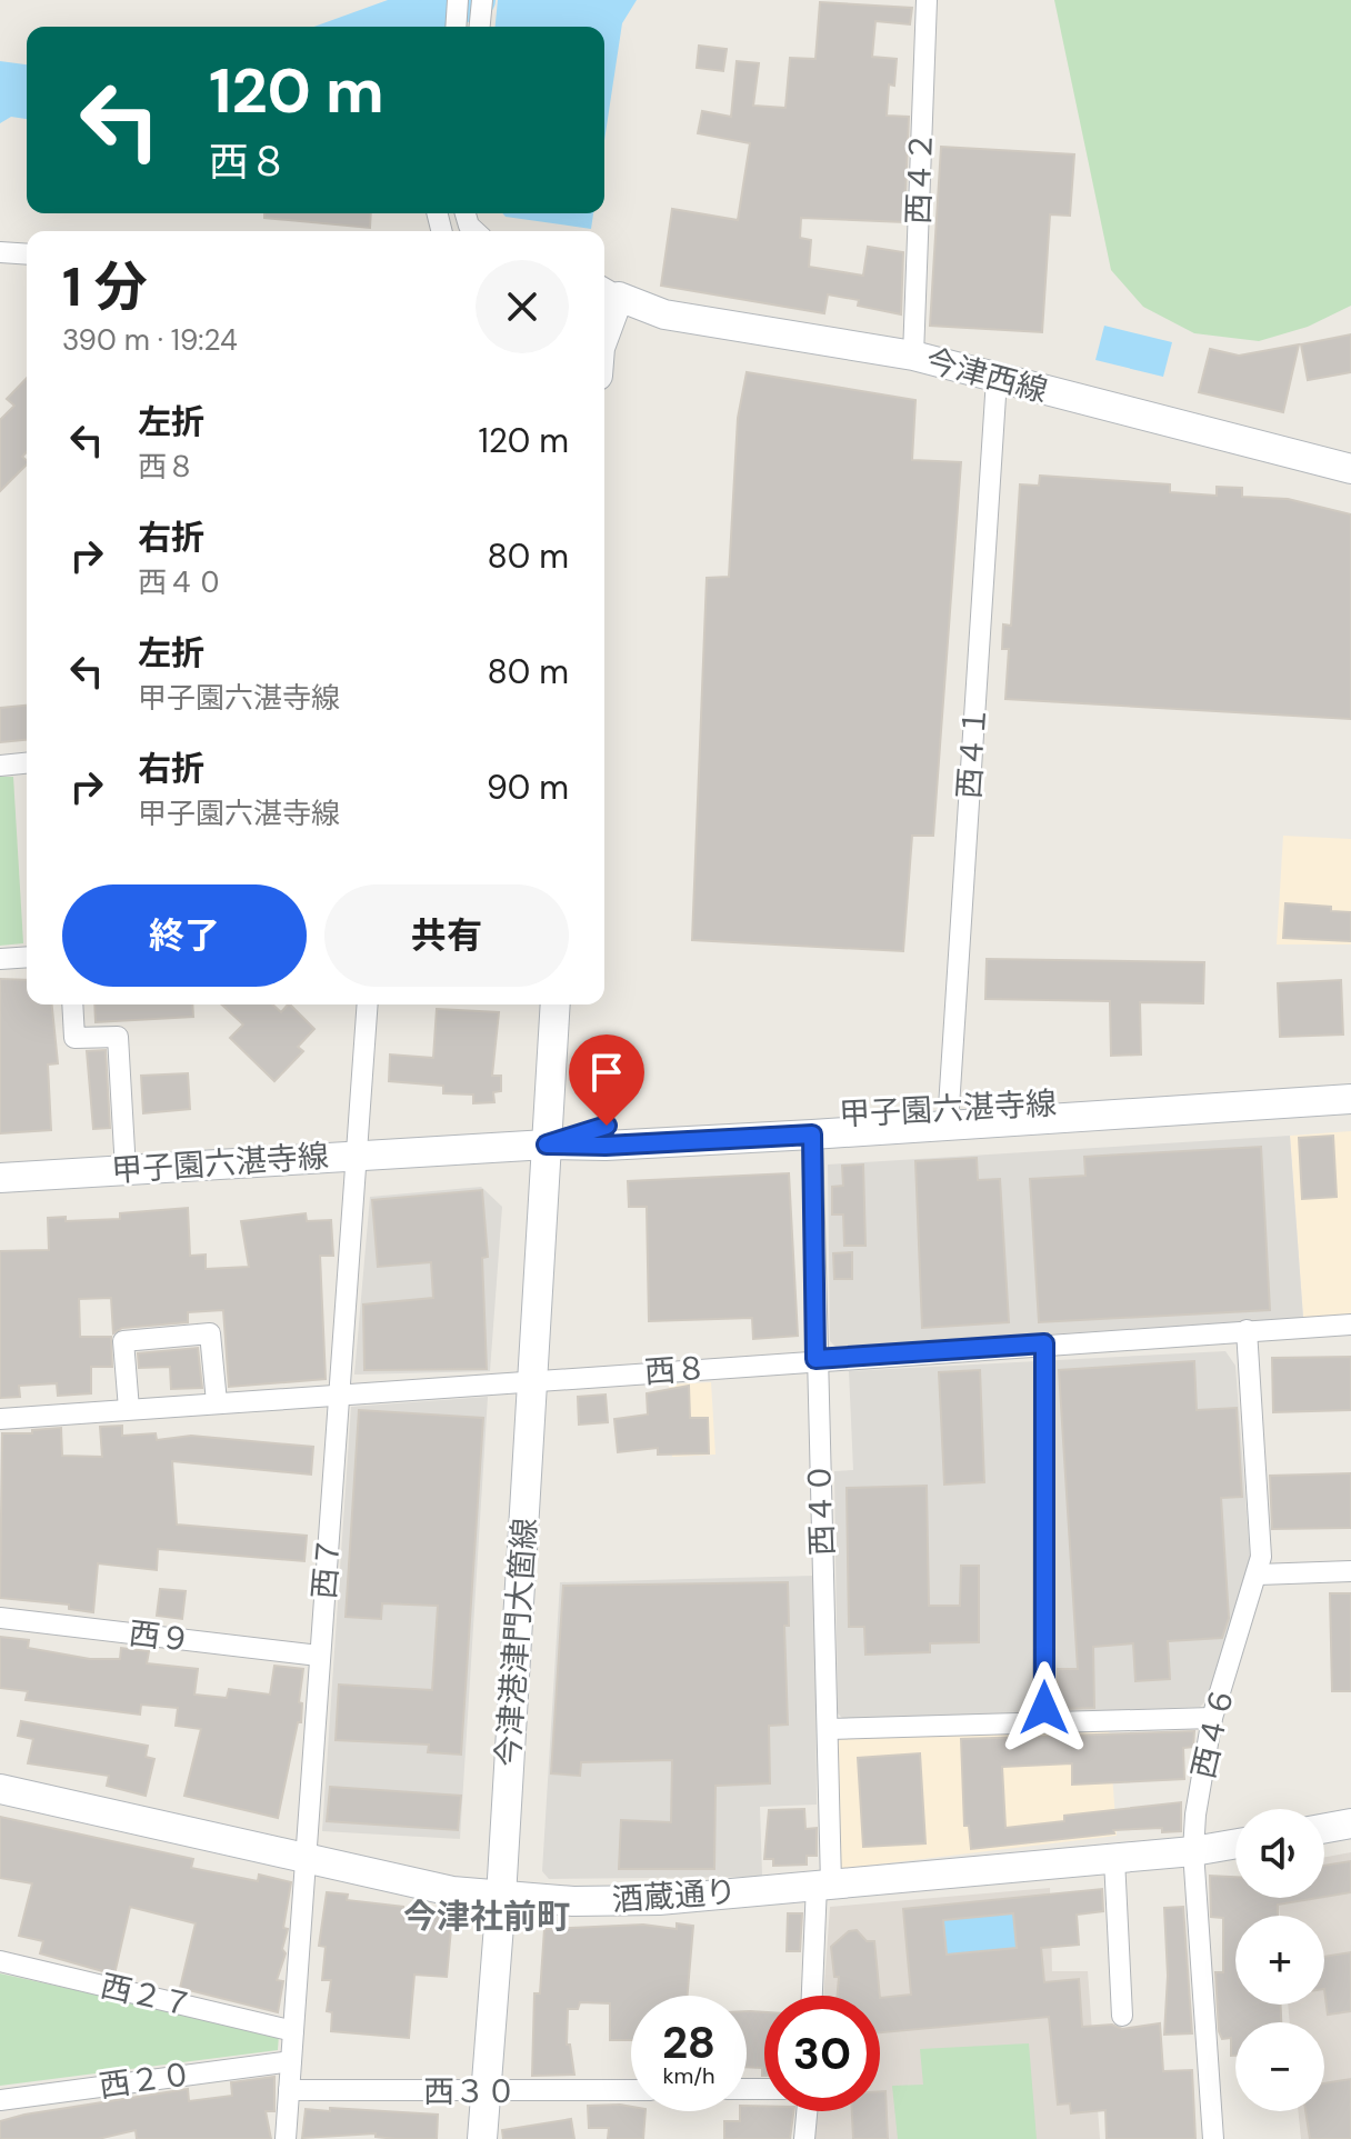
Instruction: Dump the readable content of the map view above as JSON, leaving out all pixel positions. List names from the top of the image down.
{
  "streets": {
    "main road": [
      "今津西線",
      "甲子園六湛寺線",
      "今津港津門大箇線",
      "酒蔵通り"
    ],
    "street": [
      "西４２",
      "西４１",
      "西８",
      "西４０",
      "西７",
      "西９",
      "西４６",
      "西２７",
      "西２０",
      "西３０"
    ]
  },
  "crossings": [
    ["西４２", "今津西線"],
    ["今津西線", "西４１"],
    ["西４１", "甲子園六湛寺線"],
    ["甲子園六湛寺線", "西４０"],
    ["甲子園六湛寺線", "西７"],
    ["甲子園六湛寺線", "今津港津門大箇線"],
    ["西８", "西４０"],
    ["西８", "西７"],
    ["西８", "今津港津門大箇線"],
    ["西８", "西４６"],
    ["西４０", "酒蔵通り"],
    ["西７", "西９"],
    ["西７", "酒蔵通り"],
    ["西７", "西２７"],
    ["西７", "西２０"],
    ["西７", "西３０"],
    ["今津港津門大箇線", "酒蔵通り"],
    ["今津港津門大箇線", "西３０"],
    ["西４６", "酒蔵通り"]
  ],
  "districts": ["今津社前町"],
  "page": {
    "turn": ["120 m", "西８"],
    "heading": ["1 分", "390 m · 19:24"],
    "list": [
      {
        "name": "左折",
        "note": "西８",
        "value": "120 m"
      },
      {
        "name": "右折",
        "note": "西４０",
        "value": "80 m"
      },
      {
        "name": "左折",
        "note": "甲子園六湛寺線",
        "value": "80 m"
      },
      {
        "name": "右折",
        "note": "甲子園六湛寺線",
        "value": "90 m"
      }
    ],
    "buttons": ["終了", "共有"],
    "map_buttons": ["+", "−"],
    "speed": "28 km/h",
    "limit": "30"
  }
}
